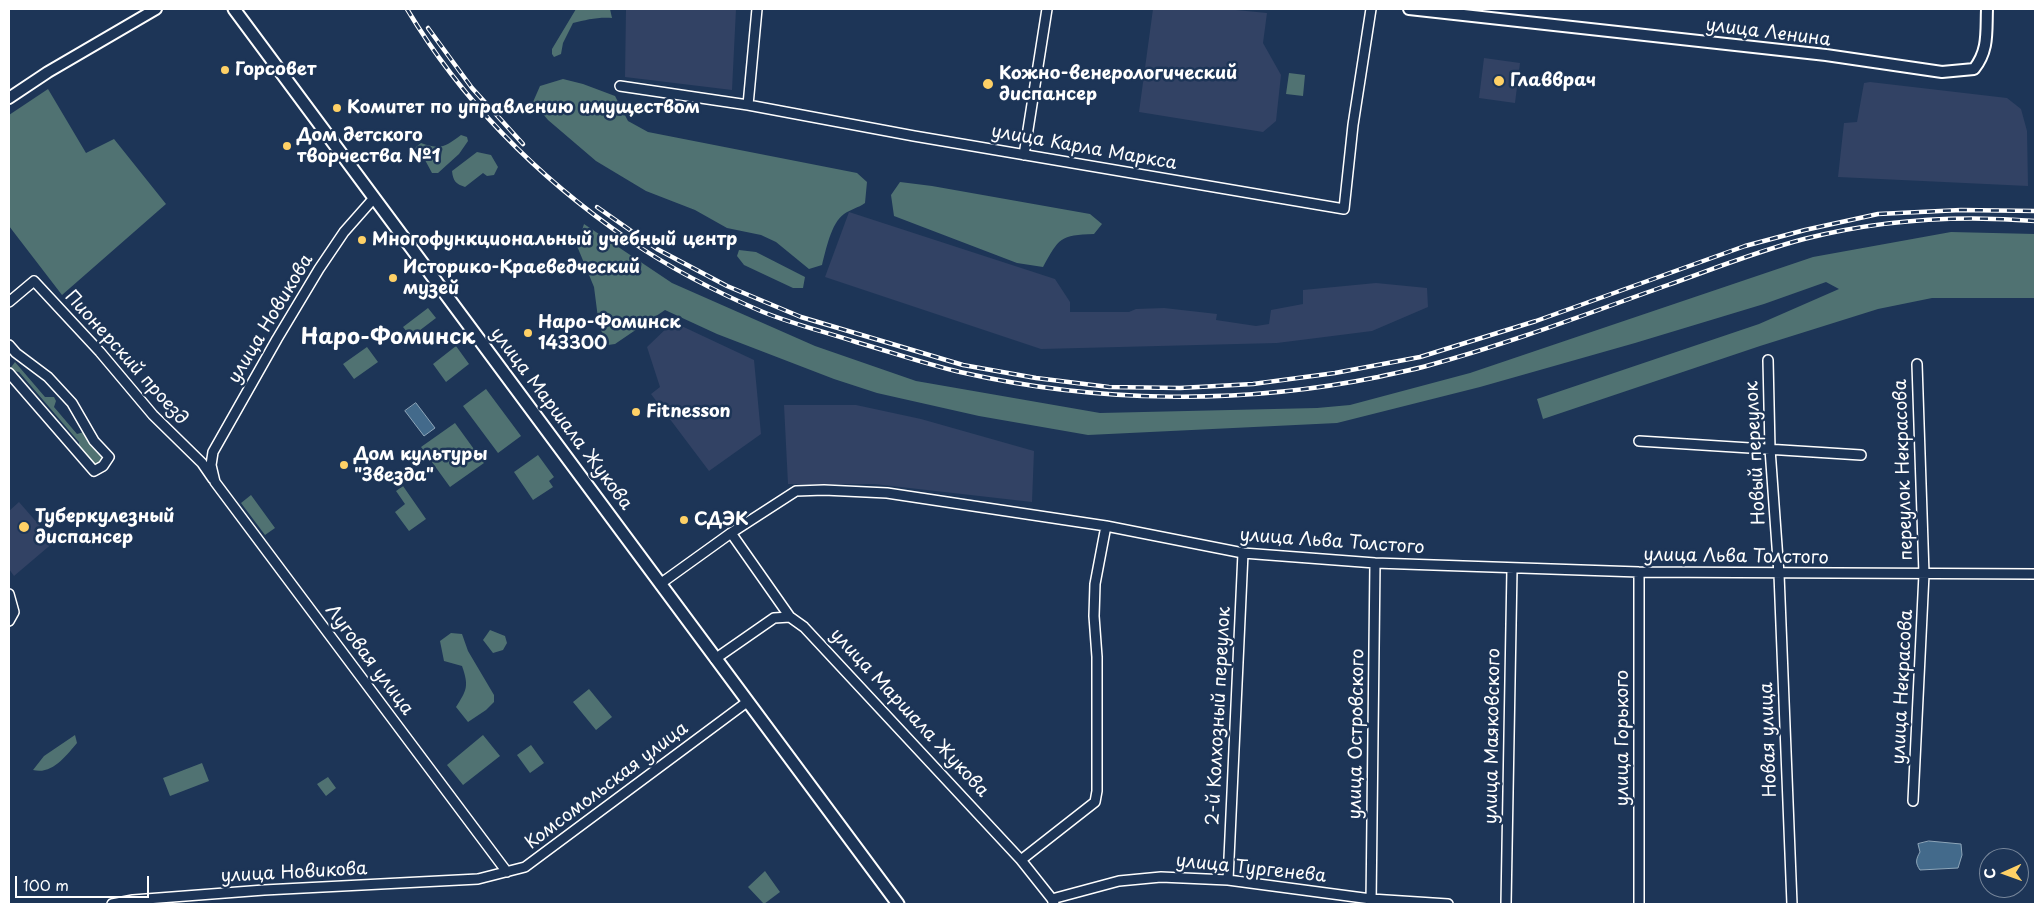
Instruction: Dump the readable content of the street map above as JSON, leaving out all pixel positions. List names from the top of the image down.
{
  "streets": {
    "main road": ["улица Маршала Жукова"],
    "street": [
      "улица Ленина",
      "улица Карла Маркса",
      "улица Новикова",
      "Пионерский проезд",
      "Новый переулок",
      "переулок Некрасова",
      "улица Льва Толстого",
      "Луговая улица",
      "улица Некрасова",
      "2-й Колхозный переулок",
      "улица Островского",
      "улица Маяковского",
      "улица Горького",
      "Новая улица",
      "Комсомольская улица",
      "улица Тургенева"
    ]
  },
  "crossings": [
    ["улица Новикова", "улица Маршала Жукова"],
    ["улица Новикова", "Луговая улица"],
    ["улица Новикова", "Комсомольская улица"],
    ["Пионерский проезд", "Луговая улица"],
    ["улица Маршала Жукова", "улица Льва Толстого"],
    ["улица Маршала Жукова", "Комсомольская улица"],
    ["улица Маршала Жукова", "улица Тургенева"],
    ["Новый переулок", "улица Льва Толстого"],
    ["Новый переулок", "Новая улица"],
    ["переулок Некрасова", "улица Льва Толстого"],
    ["переулок Некрасова", "улица Некрасова"],
    ["улица Льва Толстого", "улица Некрасова"],
    ["улица Льва Толстого", "2-й Колхозный переулок"],
    ["улица Льва Толстого", "улица Островского"],
    ["улица Льва Толстого", "улица Маяковского"],
    ["улица Льва Толстого", "улица Горького"],
    ["улица Льва Толстого", "Новая улица"],
    ["Луговая улица", "Комсомольская улица"],
    ["2-й Колхозный переулок", "улица Тургенева"],
    ["улица Островского", "улица Тургенева"]
  ],
  "districts": ["Наро-Фоминск"],
  "places": [
    "Горсовет",
    "Главврач",
    "Кожно-венерологический диспансер",
    "Комитет по управлению имуществом",
    "Дом детского творчества №1",
    "Многофункциональный учебный центр",
    "Историко-Краеведческий музей",
    "Наро-Фоминск 143300",
    "Fitnesson",
    "Дом культуры \"Звезда\"",
    "СДЭК",
    "Туберкулезный диспансер"
  ],
  "scale_bar": "100 m",
  "north": "left"
}
